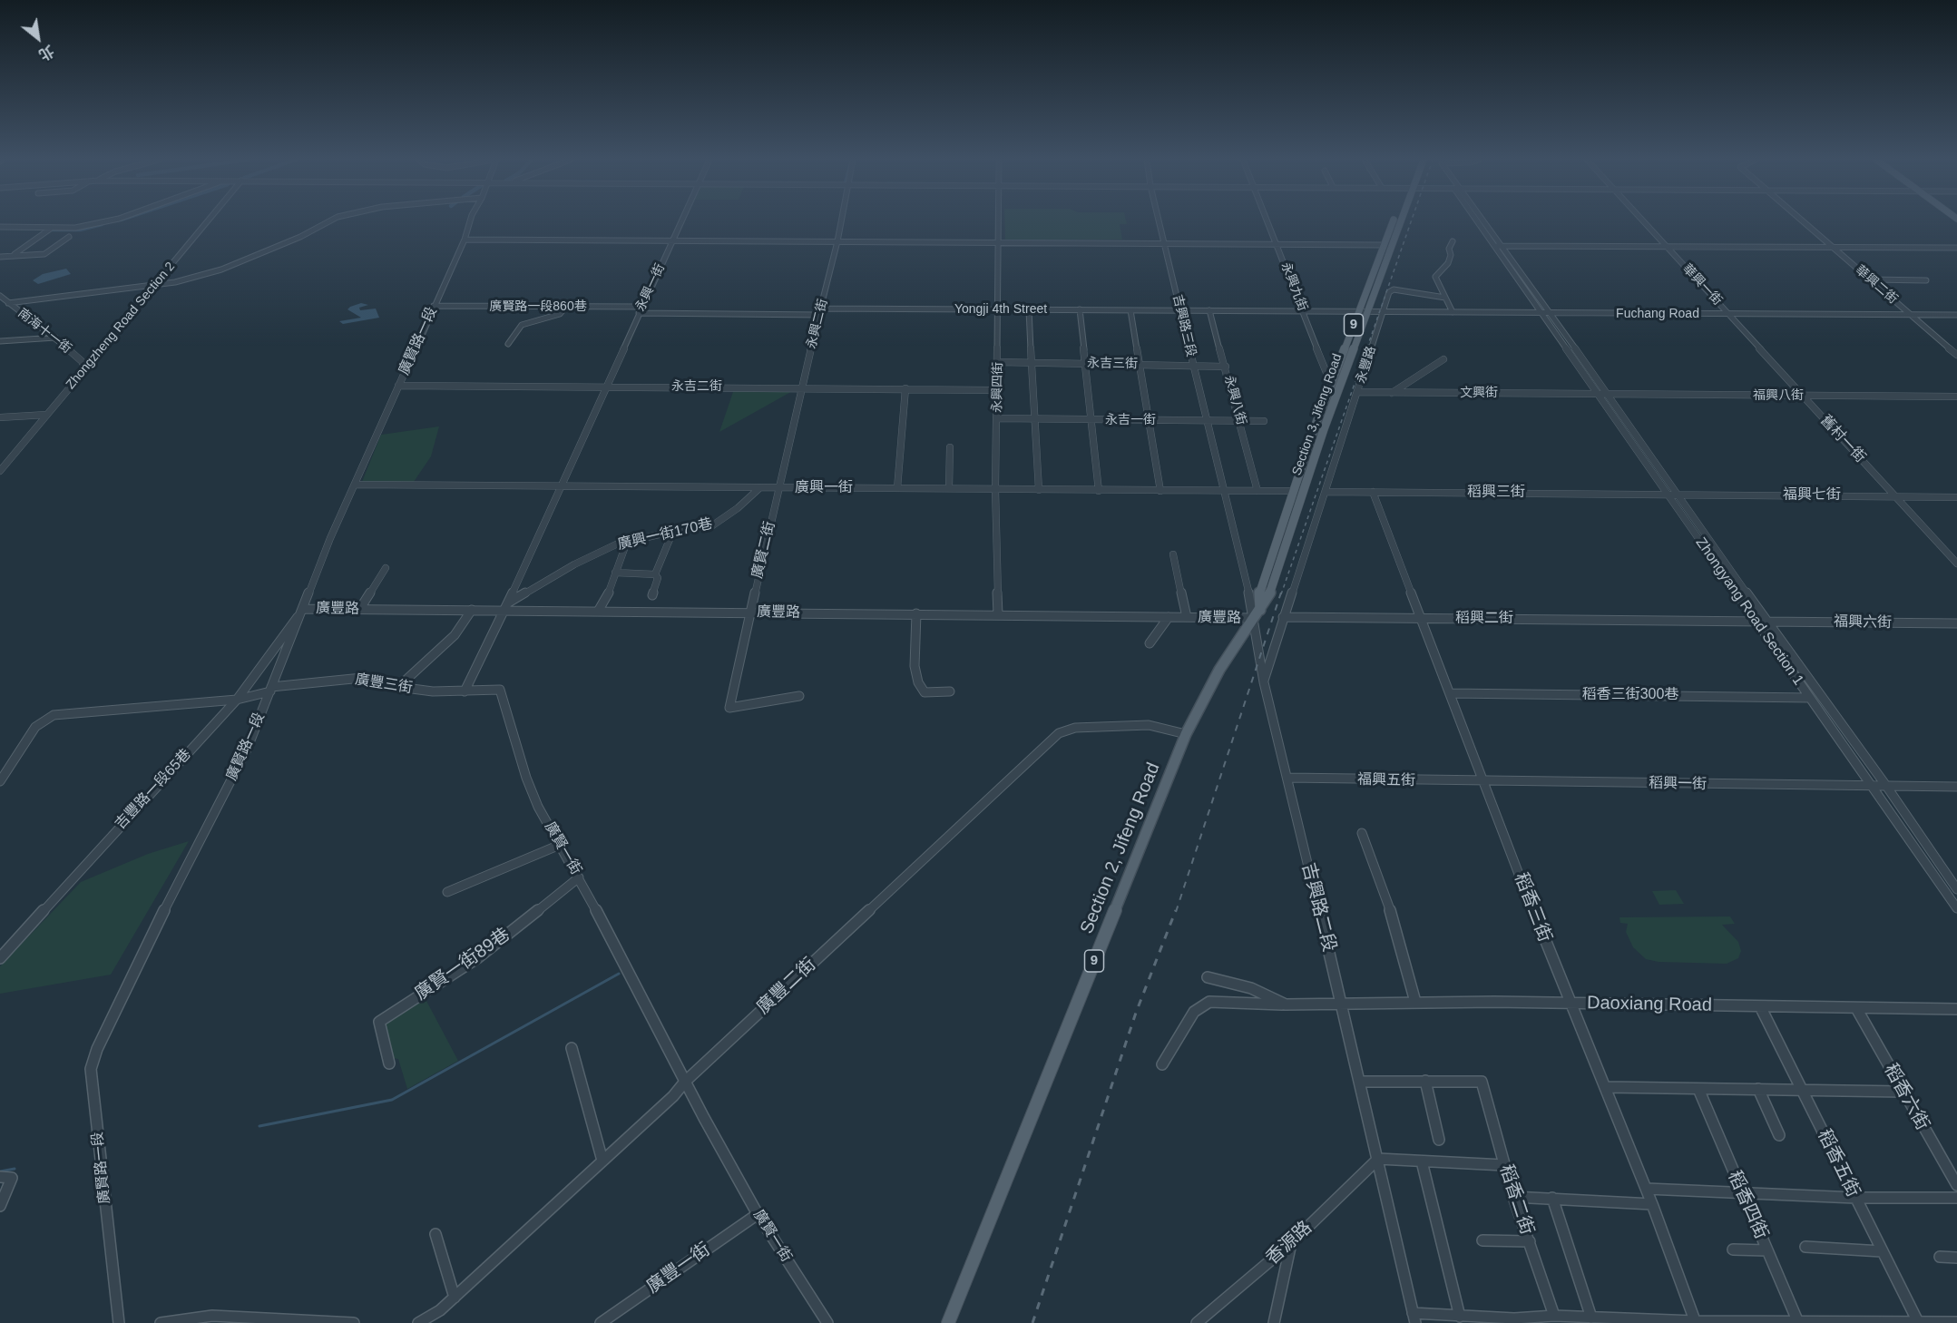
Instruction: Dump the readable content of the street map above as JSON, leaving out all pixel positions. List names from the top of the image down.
{
  "streets": {
    "main road": ["9", "Section 3, Jifeng Road", "Section 2, Jifeng Road"],
    "street": [
      "華興一街",
      "華興二街",
      "永興九街",
      "永興一街",
      "廣賢路一段860巷",
      "Yongji 4th Street",
      "Fuchang Road",
      "永興二街",
      "Zhongzheng Road Section 2",
      "吉興路三段",
      "南海十一街",
      "廣賢路一段",
      "永吉三街",
      "永豐路",
      "永吉二街",
      "永興四街",
      "文興街",
      "福興八街",
      "永興八街",
      "永吉一街",
      "舊村一街",
      "廣興一街",
      "稻興三街",
      "福興七街",
      "廣興一街170巷",
      "廣賢二街",
      "廣豐路",
      "Zhongyang Road Section 1",
      "稻興二街",
      "福興六街",
      "廣豐三街",
      "稻香三街300巷",
      "福興五街",
      "稻興一街",
      "吉豐路一段65巷",
      "廣賢一街",
      "吉興路二段",
      "稻香三街",
      "廣賢一街89巷",
      "廣豐二街",
      "Daoxiang Road",
      "稻香六街",
      "稻香五街",
      "稻香二街",
      "稻香四街",
      "香源路",
      "廣豐一街"
    ]
  },
  "crossings": [
    ["華興一街", "Fuchang Road"],
    ["華興一街", "舊村一街"],
    ["華興二街", "Fuchang Road"],
    ["永興九街", "Yongji 4th Street"],
    ["永興九街", "Fuchang Road"],
    ["永興九街", "Section 3, Jifeng Road"],
    ["永興一街", "廣賢路一段860巷"],
    ["永興一街", "Yongji 4th Street"],
    ["永興一街", "永吉二街"],
    ["廣賢路一段860巷", "廣賢路一段"],
    ["Yongji 4th Street", "Fuchang Road"],
    ["Yongji 4th Street", "永興二街"],
    ["Yongji 4th Street", "吉興路三段"],
    ["Yongji 4th Street", "永興四街"],
    ["Yongji 4th Street", "永興八街"],
    ["Fuchang Road", "永豐路"],
    ["Fuchang Road", "Section 3, Jifeng Road"],
    ["Fuchang Road", "舊村一街"],
    ["Fuchang Road", "Zhongyang Road Section 1"],
    ["永興二街", "永吉二街"],
    ["永興二街", "廣興一街"],
    ["永興二街", "廣賢二街"],
    ["Zhongzheng Road Section 2", "南海十一街"],
    ["吉興路三段", "永吉三街"],
    ["吉興路三段", "永吉一街"],
    ["吉興路三段", "廣興一街"],
    ["吉興路三段", "吉興路二段"],
    ["廣賢路一段", "永吉二街"],
    ["廣賢路一段", "廣興一街"],
    ["廣賢路一段", "廣豐路"],
    ["廣賢路一段", "廣豐三街"],
    ["廣賢路一段", "吉豐路一段65巷"],
    ["永吉三街", "永興四街"],
    ["永吉三街", "永興八街"],
    ["永豐路", "文興街"],
    ["永豐路", "稻興三街"],
    ["永豐路", "稻興二街"],
    ["永吉二街", "永興四街"],
    ["永興四街", "永吉一街"],
    ["永興四街", "廣興一街"],
    ["永興四街", "廣豐路"],
    ["文興街", "福興八街"],
    ["文興街", "Zhongyang Road Section 1"],
    ["福興八街", "舊村一街"],
    ["福興八街", "Zhongyang Road Section 1"],
    ["永興八街", "永吉一街"],
    ["永興八街", "廣興一街"],
    ["Section 3, Jifeng Road", "廣興一街"],
    ["Section 3, Jifeng Road", "Section 2, Jifeng Road"],
    ["舊村一街", "福興七街"],
    ["廣興一街", "廣興一街170巷"],
    ["廣興一街", "廣賢二街"],
    ["廣興一街", "Section 2, Jifeng Road"],
    ["廣興一街", "吉興路二段"],
    ["稻興三街", "福興七街"],
    ["稻興三街", "Zhongyang Road Section 1"],
    ["稻興三街", "稻香三街"],
    ["福興七街", "Zhongyang Road Section 1"],
    ["廣興一街170巷", "廣豐路"],
    ["廣賢二街", "廣豐路"],
    ["廣豐路", "吉豐路一段65巷"],
    ["廣豐路", "Section 2, Jifeng Road"],
    ["廣豐路", "吉興路二段"],
    ["Zhongyang Road Section 1", "稻興二街"],
    ["Zhongyang Road Section 1", "福興六街"],
    ["Zhongyang Road Section 1", "稻香三街300巷"],
    ["Zhongyang Road Section 1", "稻興一街"],
    ["稻興二街", "福興六街"],
    ["稻興二街", "稻香三街"],
    ["廣豐三街", "吉豐路一段65巷"],
    ["廣豐三街", "廣賢一街"],
    ["稻香三街300巷", "稻香三街"],
    ["福興五街", "稻興一街"],
    ["福興五街", "吉興路二段"],
    ["福興五街", "稻香三街"],
    ["稻興一街", "稻香三街"],
    ["廣賢一街", "廣賢一街89巷"],
    ["廣賢一街", "廣豐二街"],
    ["廣賢一街", "廣豐一街"],
    ["Section 2, Jifeng Road", "吉興路二段"],
    ["Section 2, Jifeng Road", "廣豐二街"],
    ["吉興路二段", "Daoxiang Road"],
    ["吉興路二段", "香源路"],
    ["稻香三街", "Daoxiang Road"],
    ["Daoxiang Road", "稻香六街"],
    ["Daoxiang Road", "稻香五街"]
  ],
  "north": "bottom right"
}
